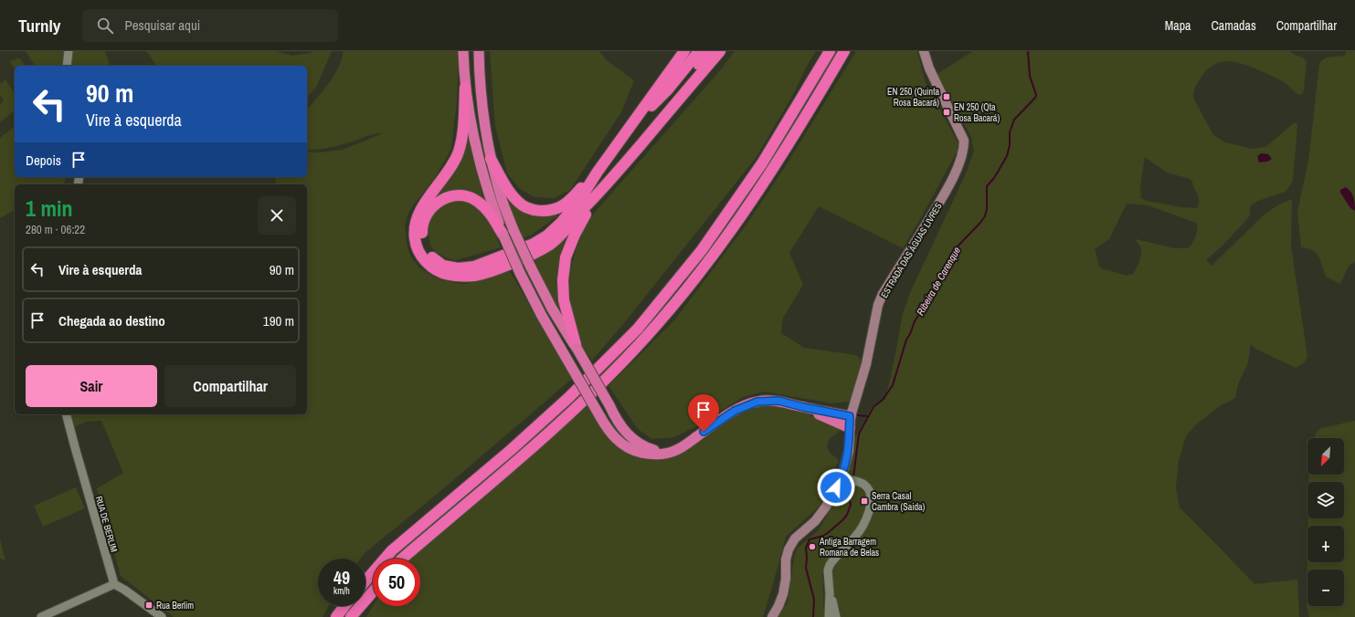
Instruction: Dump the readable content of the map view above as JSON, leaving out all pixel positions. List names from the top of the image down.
{
  "streets": {
    "main road": ["ESTRADA DAS ÁGUAS LIVRES"],
    "street": ["RUA DE BERLIM"]
  },
  "water": ["Ribeira de Carenque"],
  "places": {
    "transit": [
      "EN 250 (Quinta Rosa Bacará)",
      "EN 250 (Qta Rosa Bacará)",
      "Serra Casal Cambra (Saida)",
      "Rua Berlim"
    ],
    "other": ["Antiga Barragem Romana de Belas"]
  },
  "north": "bottom left",
  "page": {
    "header": "Turnly",
    "search": "Pesquisar aqui",
    "nav": ["Mapa", "Camadas", "Compartilhar"],
    "turn": ["90 m", "Vire à esquerda"],
    "then": "Depois",
    "heading": ["1 min", "280 m · 06:22"],
    "list": [
      {
        "name": "Vire à esquerda",
        "value": "90 m"
      },
      {
        "name": "Chegada ao destino",
        "value": "190 m"
      }
    ],
    "buttons": ["Sair", "Compartilhar"],
    "map_buttons": ["+", "−"],
    "speed": "49 km/h",
    "limit": "50"
  }
}
